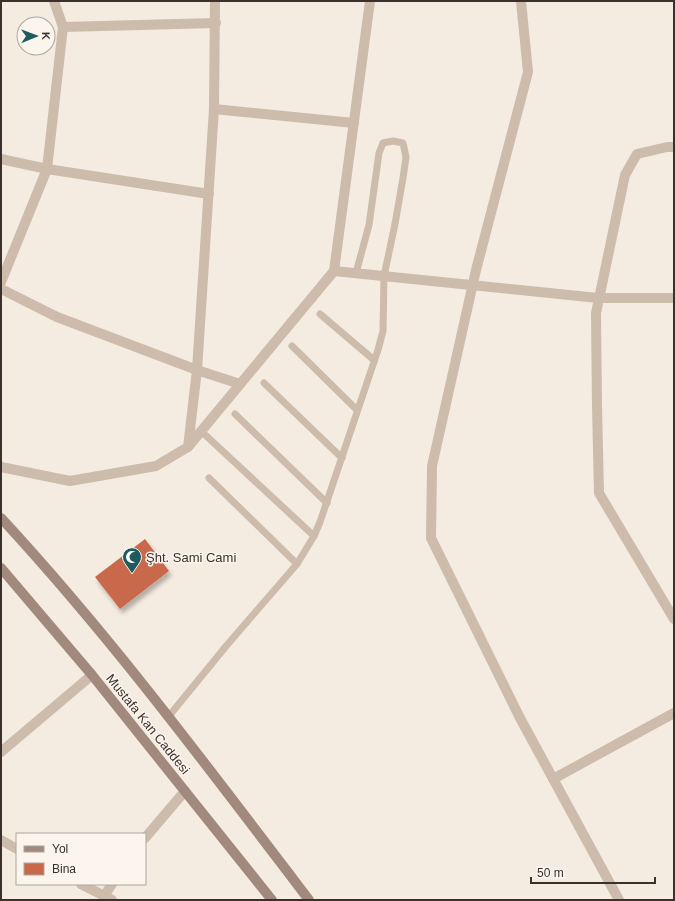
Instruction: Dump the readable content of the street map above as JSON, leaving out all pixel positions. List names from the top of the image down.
{
  "streets": {
    "street": ["Mustafa Kan Caddesi"]
  },
  "places": {
    "mosque": ["Şht. Sami Cami"]
  },
  "legend": ["Yol", "Bina"],
  "scale_bar": "50 m",
  "north": "right"
}
